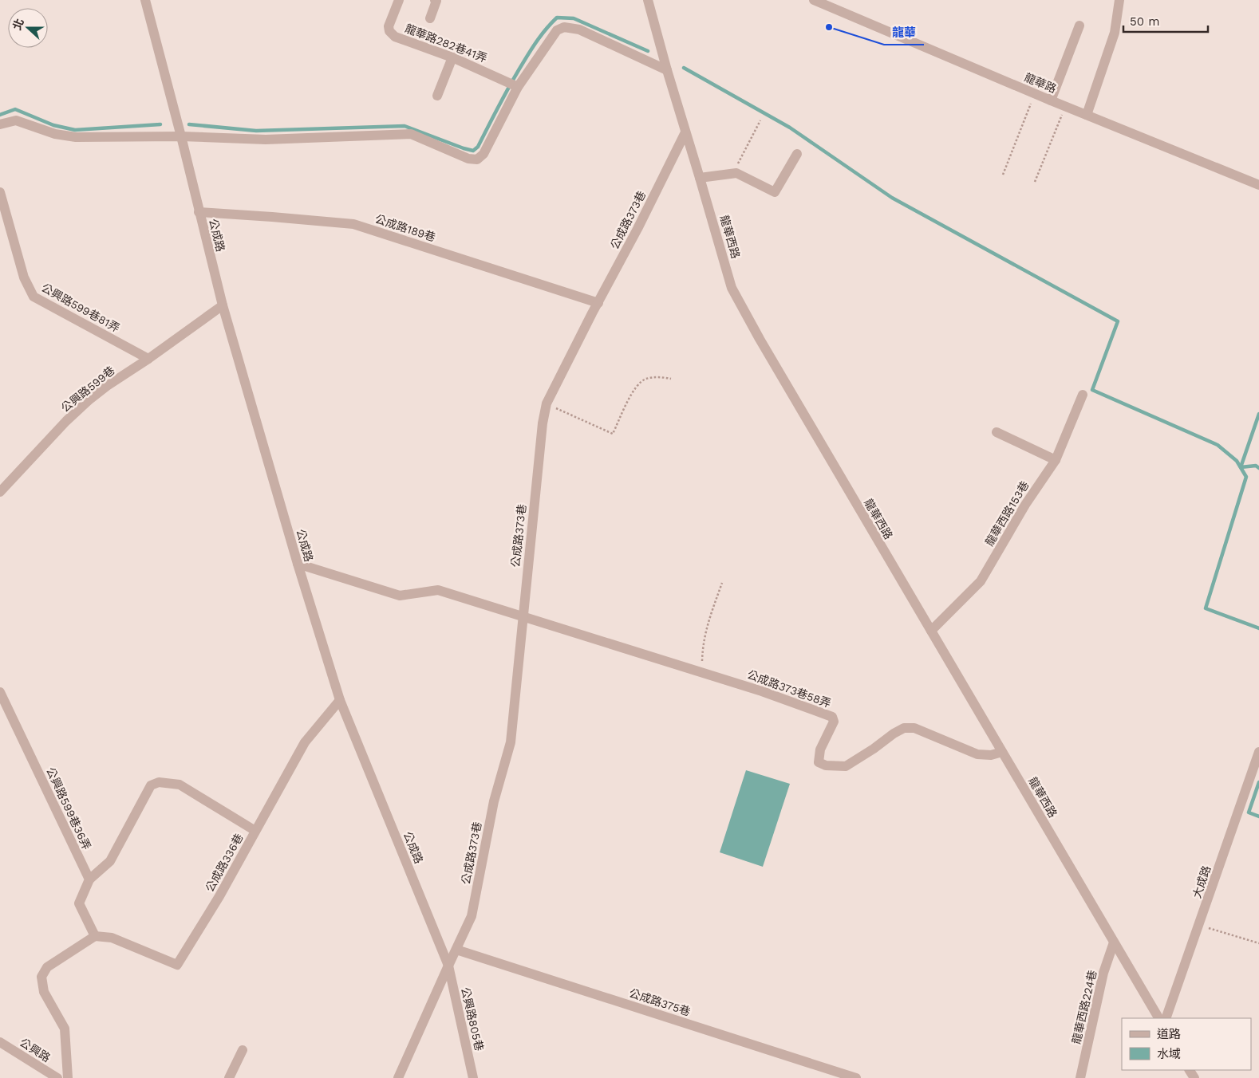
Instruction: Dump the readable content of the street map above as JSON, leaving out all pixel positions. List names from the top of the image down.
{
  "streets": {
    "street": [
      "龍華路282巷41弄",
      "龍華路",
      "公成路373巷",
      "公成路189巷",
      "公成路",
      "龍華西路",
      "公興路599巷81弄",
      "公興路599巷",
      "龍華西路153巷",
      "公成路373巷58弄",
      "公興路599巷36弄",
      "公成路336巷",
      "大成路",
      "公成路375巷",
      "龍華西路224巷",
      "公興路805巷",
      "公興路"
    ]
  },
  "crossings": [
    ["公成路373巷", "公成路189巷"],
    ["公成路373巷", "公成路"],
    ["公成路373巷", "龍華西路"],
    ["公成路373巷", "公成路373巷58弄"],
    ["公成路373巷", "公成路375巷"],
    ["公成路373巷", "公興路805巷"],
    ["公成路189巷", "公成路"],
    ["公成路", "公興路599巷"],
    ["公成路", "公成路373巷58弄"],
    ["公成路", "公成路336巷"],
    ["公成路", "公興路805巷"],
    ["龍華西路", "龍華西路153巷"],
    ["龍華西路", "公成路373巷58弄"],
    ["龍華西路", "龍華西路224巷"],
    ["公興路599巷81弄", "公興路599巷"]
  ],
  "places": ["龍華"],
  "legend": ["道路", "水域"],
  "scale_bar": "50 m",
  "north": "left"
}
